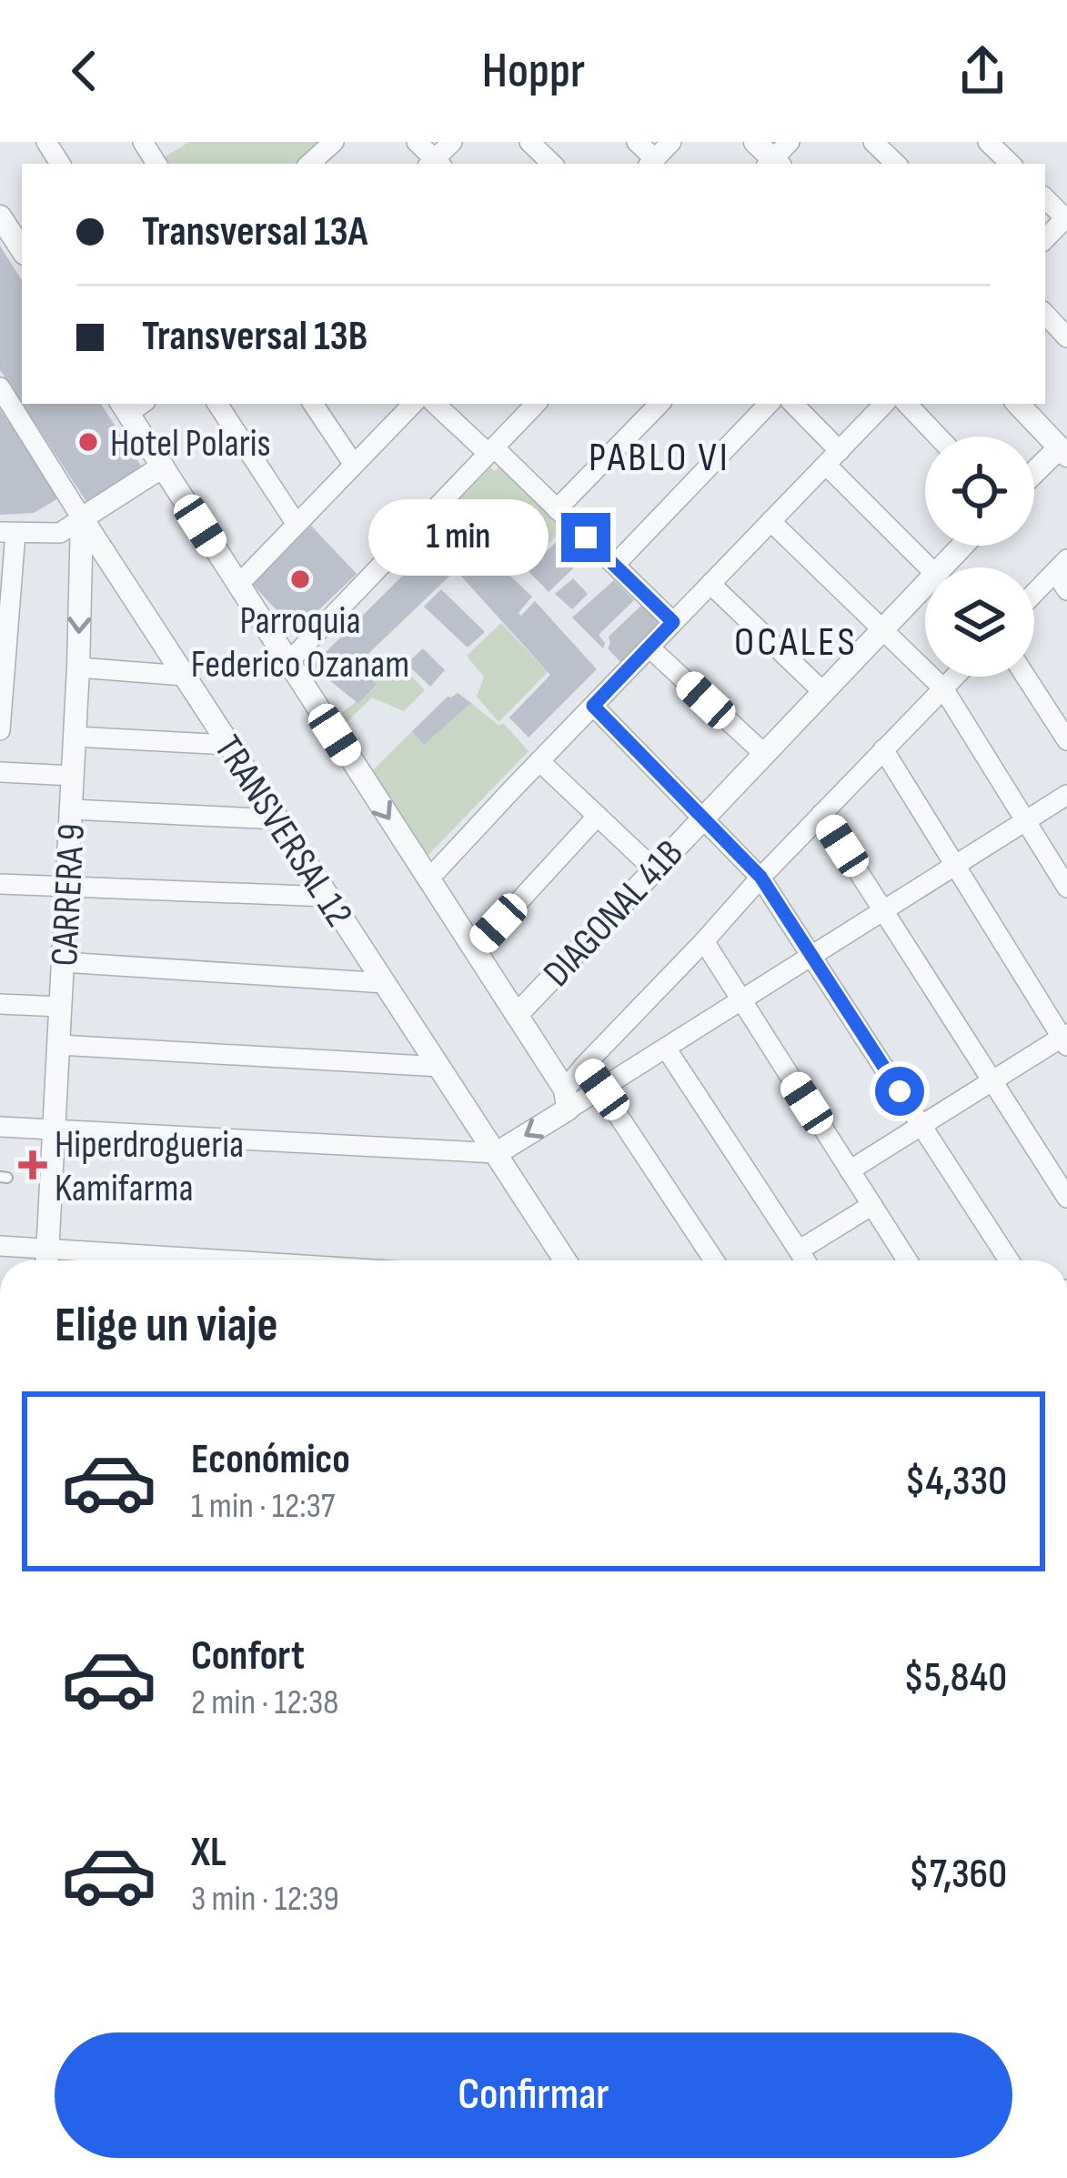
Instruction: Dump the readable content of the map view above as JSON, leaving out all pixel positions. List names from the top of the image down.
{
  "streets": {
    "street": ["TRANSVERSAL 12", "CARRERA 9", "DIAGONAL 41B"]
  },
  "crossings": [
    ["TRANSVERSAL 12", "CARRERA 9"]
  ],
  "districts": ["PABLO VI", "OCALES"],
  "places": {
    "other": ["Hotel Polaris", "Parroquia Federico Ozanam"],
    "health": ["Hiperdrogueria Kamifarma"]
  },
  "page": {
    "header": "Hoppr",
    "banner": ["Transversal 13A", "Transversal 13B"],
    "bubble": "1 min",
    "heading": "Elige un viaje",
    "list": [
      {
        "name": "Económico",
        "note": "1 min · 12:37",
        "value": "$4,330"
      },
      {
        "name": "Confort",
        "note": "2 min · 12:38",
        "value": "$5,840"
      },
      {
        "name": "XL",
        "note": "3 min · 12:39",
        "value": "$7,360"
      }
    ],
    "buttons": "Confirmar"
  }
}
